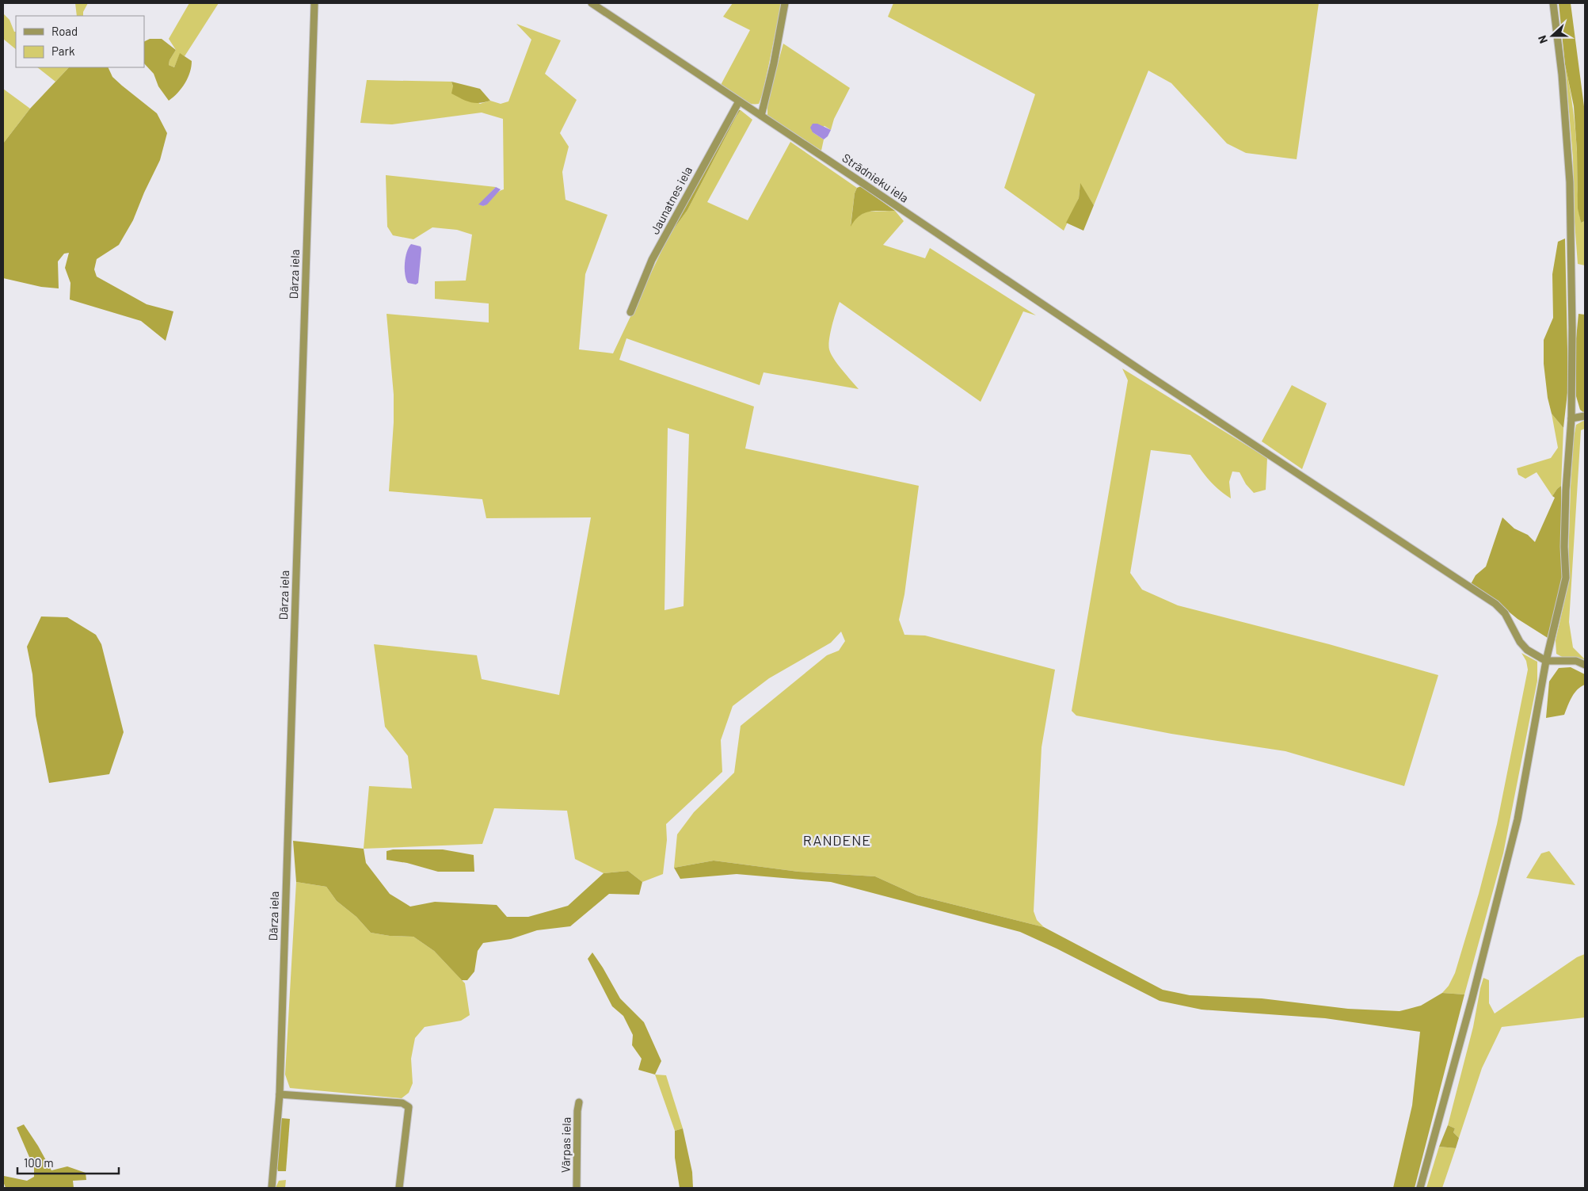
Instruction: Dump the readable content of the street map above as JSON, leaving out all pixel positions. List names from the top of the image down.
{
  "streets": {
    "street": [
      "Strādnieku iela",
      "Jaunatnes iela",
      "Dārza iela",
      "Vārpas iela"
    ]
  },
  "crossings": [
    ["Strādnieku iela", "Jaunatnes iela"]
  ],
  "districts": ["RANDENE"],
  "legend": ["Road", "Park"],
  "scale_bar": "100 m",
  "north": "left"
}
